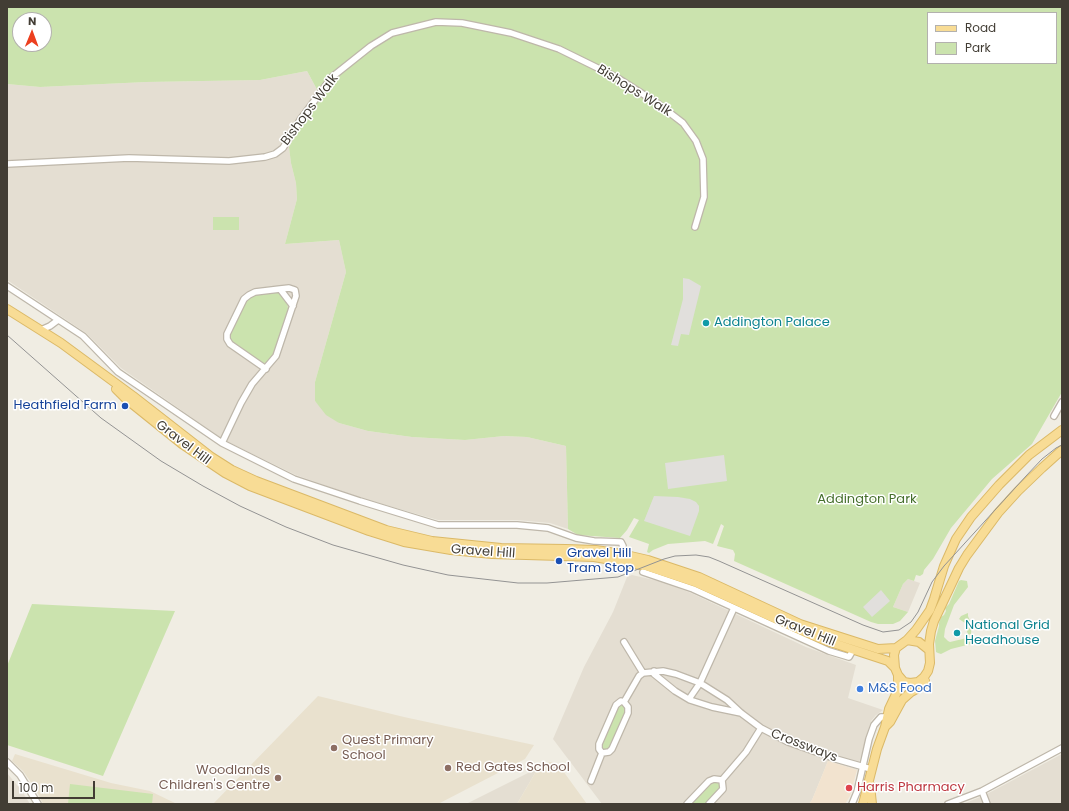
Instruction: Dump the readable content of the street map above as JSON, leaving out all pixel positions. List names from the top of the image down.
{
  "streets": {
    "main road": ["Gravel Hill"],
    "street": ["Bishops Walk", "Crossways"]
  },
  "parks": ["Addington Park"],
  "places": [
    "Addington Palace",
    "Heathfield Farm",
    "Gravel Hill Tram Stop",
    "National Grid Headhouse",
    "M&S Food",
    "Quest Primary School",
    "Red Gates School",
    "Woodlands Children's Centre",
    "Harris Pharmacy"
  ],
  "legend": ["Road", "Park"],
  "scale_bar": "100 m",
  "north": "top"
}
